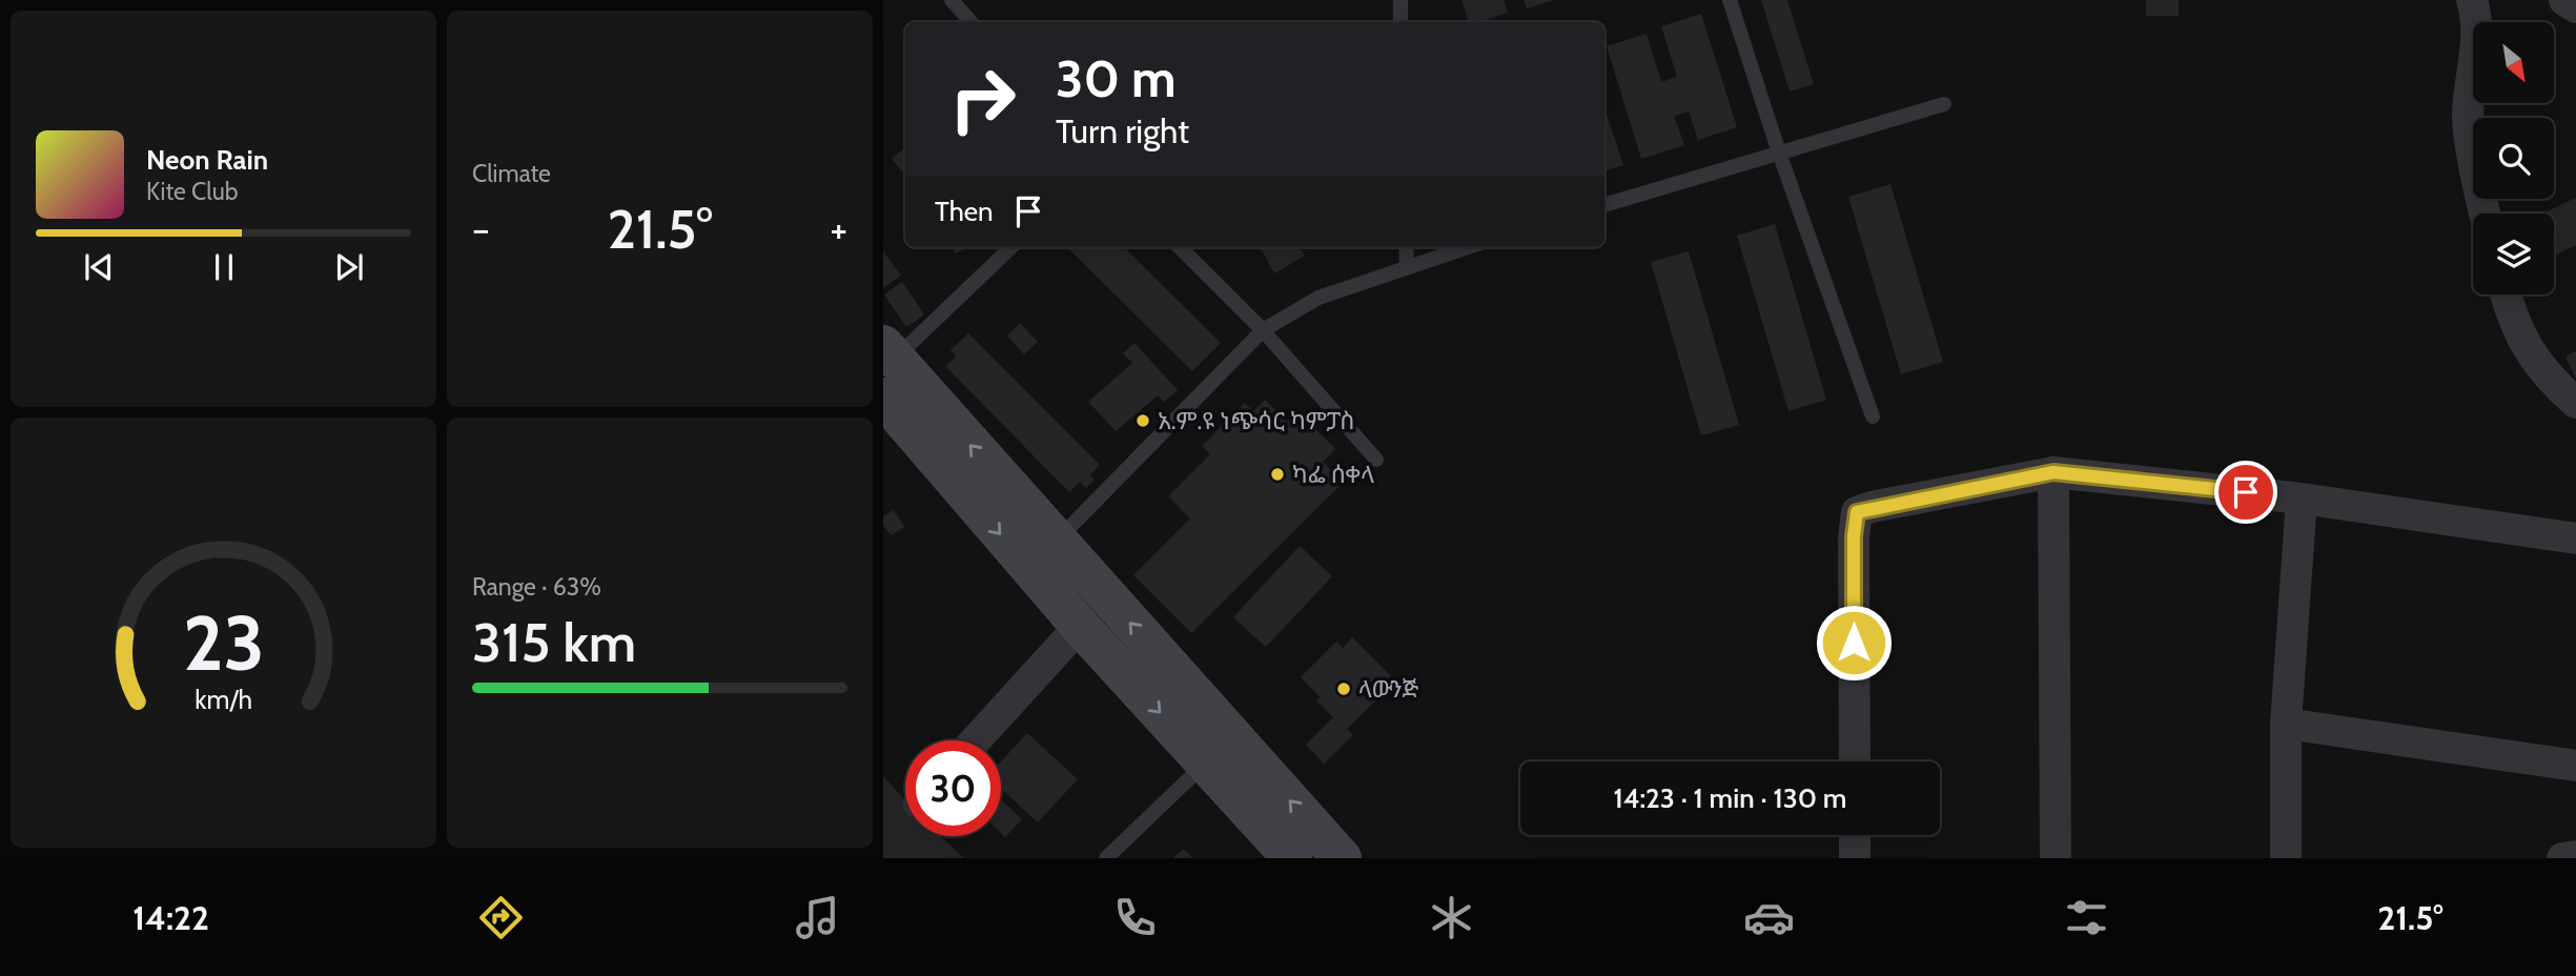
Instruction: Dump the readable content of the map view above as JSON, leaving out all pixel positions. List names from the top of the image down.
{
  "places": ["አ.ም.ዩ ነጭሳር ካምፓስ", "ካፌ ሰቀላ", "ላውንጅ"],
  "north": "bottom right",
  "page": {
    "tile": [
      "Climate",
      ["Range · 63%", "315 km"]
    ],
    "turn": ["30 m", "Turn right"],
    "song": ["Neon Rain", "Kite Club"],
    "then": "Then",
    "heat": ["−", "21.5°", "+"],
    "limit": "30",
    "trip": "14:23 · 1 min · 130 m",
    "tabs": ["14:22", "21.5°"],
    "gauge": ["23", "km/h"]
  }
}
